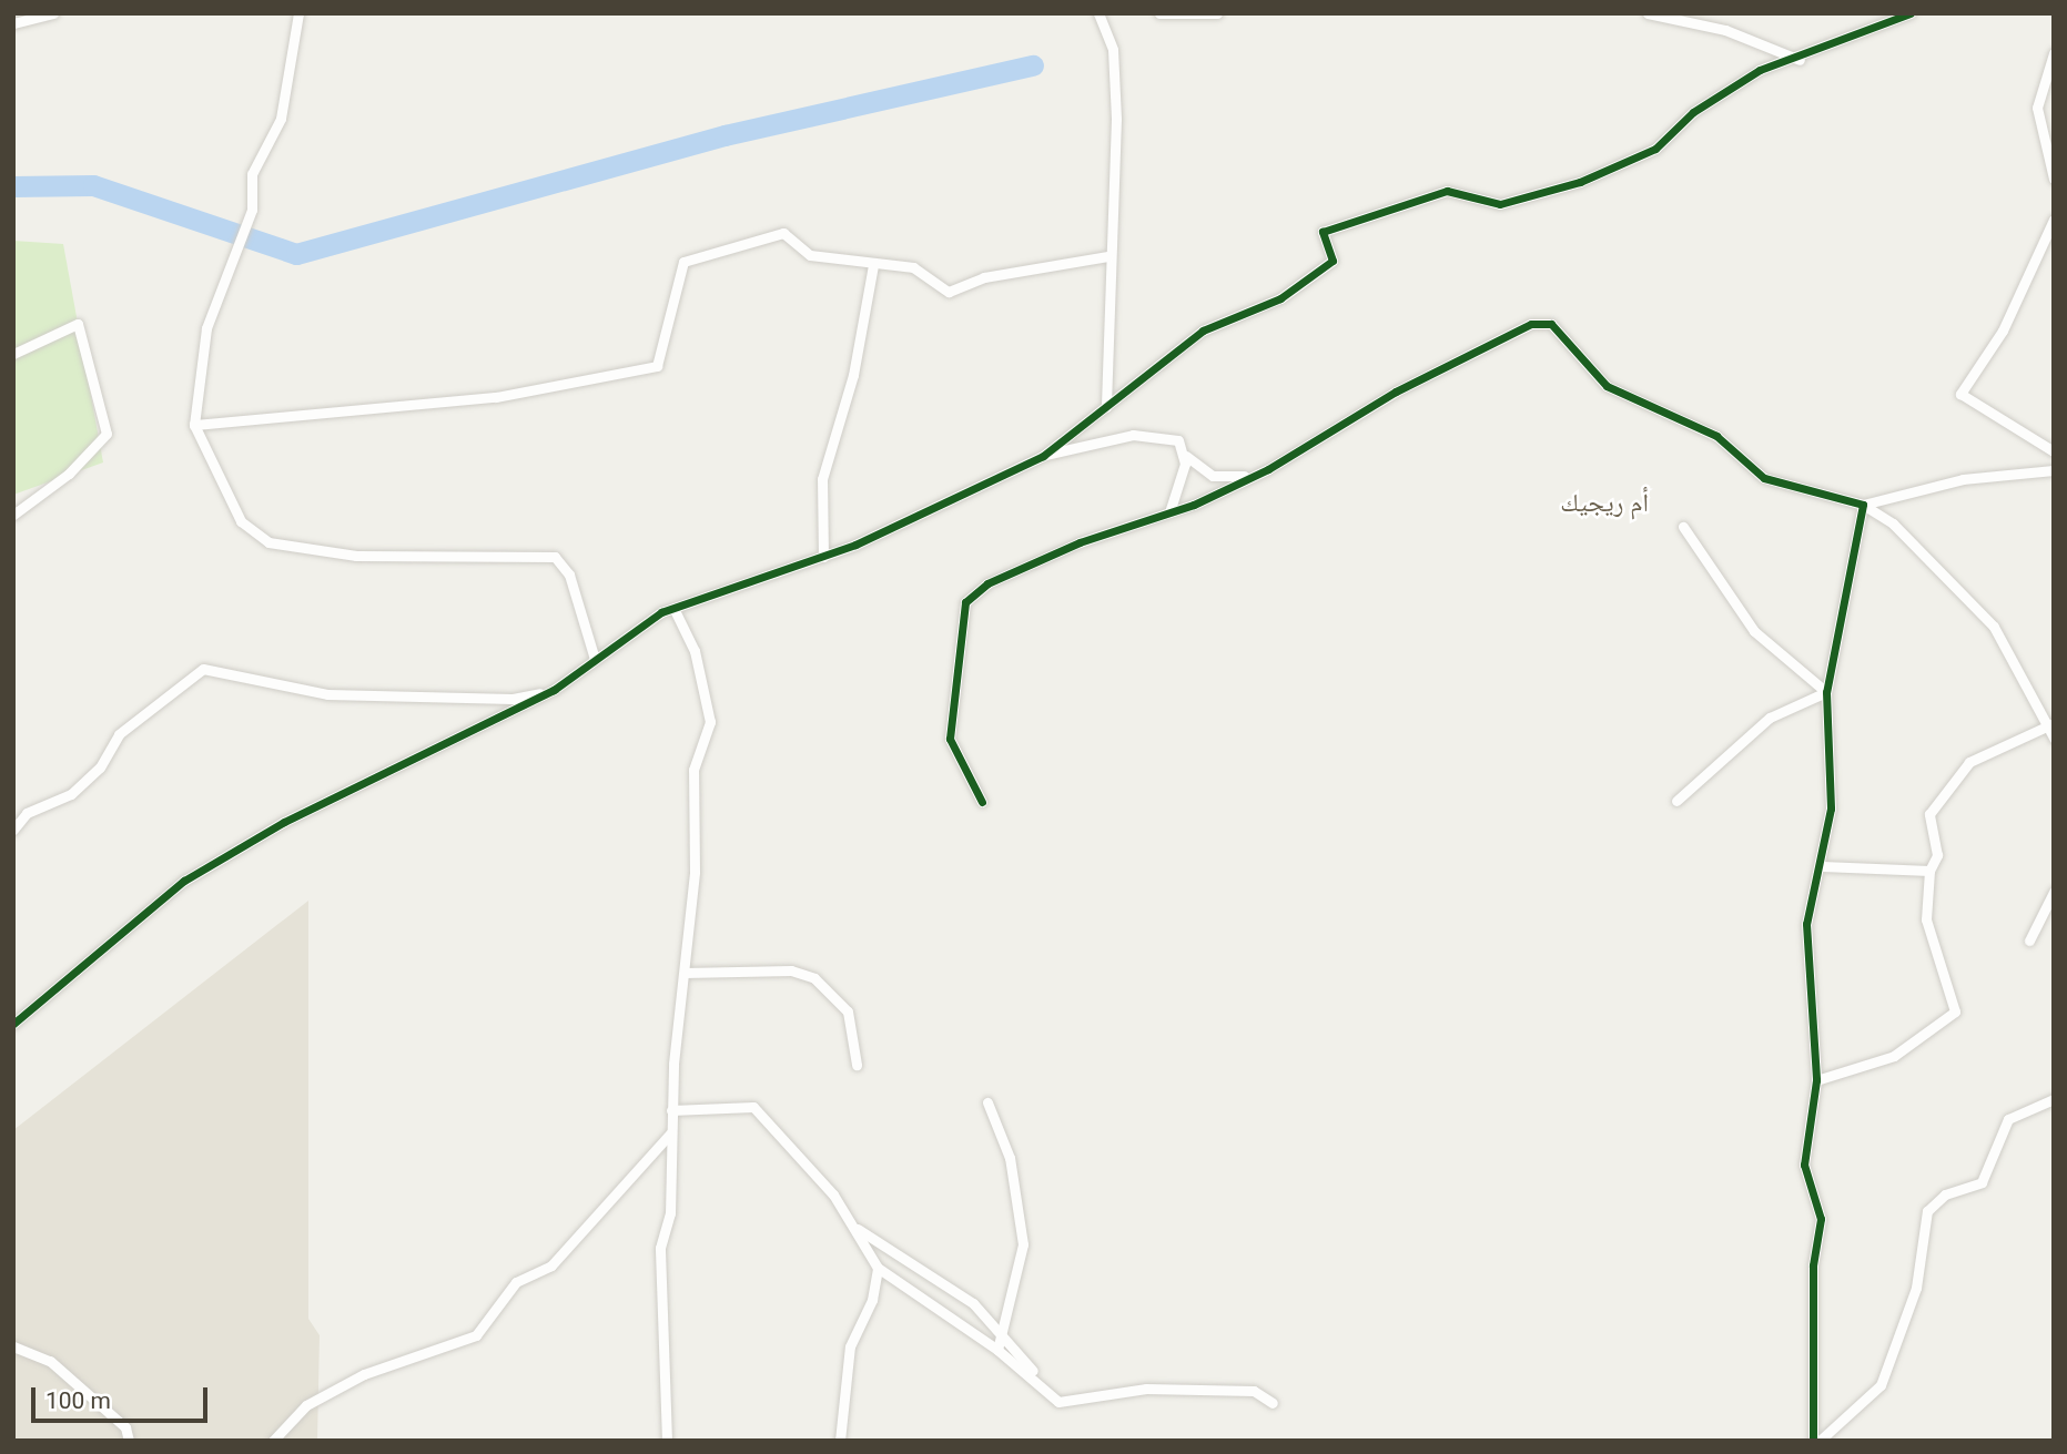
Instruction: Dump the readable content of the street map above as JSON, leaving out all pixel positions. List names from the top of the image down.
{
  "districts": ["أم ريجيك"],
  "scale_bar": "100 m"
}
